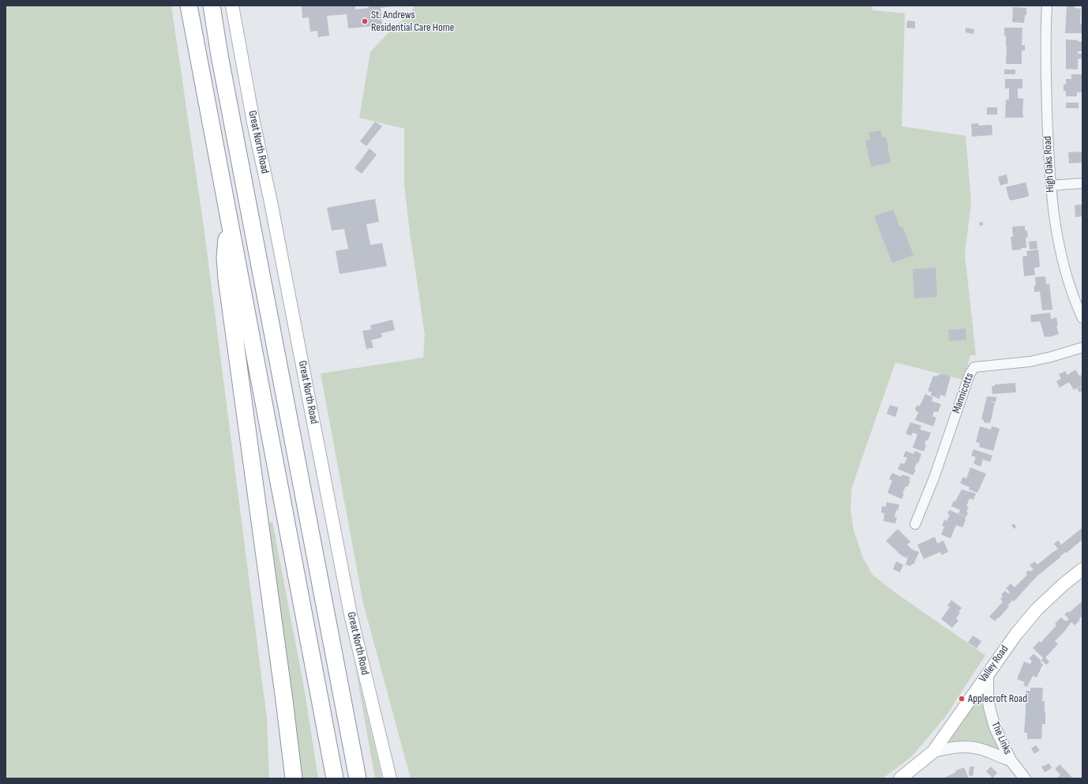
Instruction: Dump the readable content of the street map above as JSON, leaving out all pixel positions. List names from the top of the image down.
{
  "streets": {
    "main road": ["Great North Road", "Valley Road"],
    "street": ["High Oaks Road", "Mannicotts", "The Links"]
  },
  "crossings": [
    ["Valley Road", "The Links"]
  ],
  "places": ["St. Andrews Residential Care Home", "Applecroft Road"]
}
